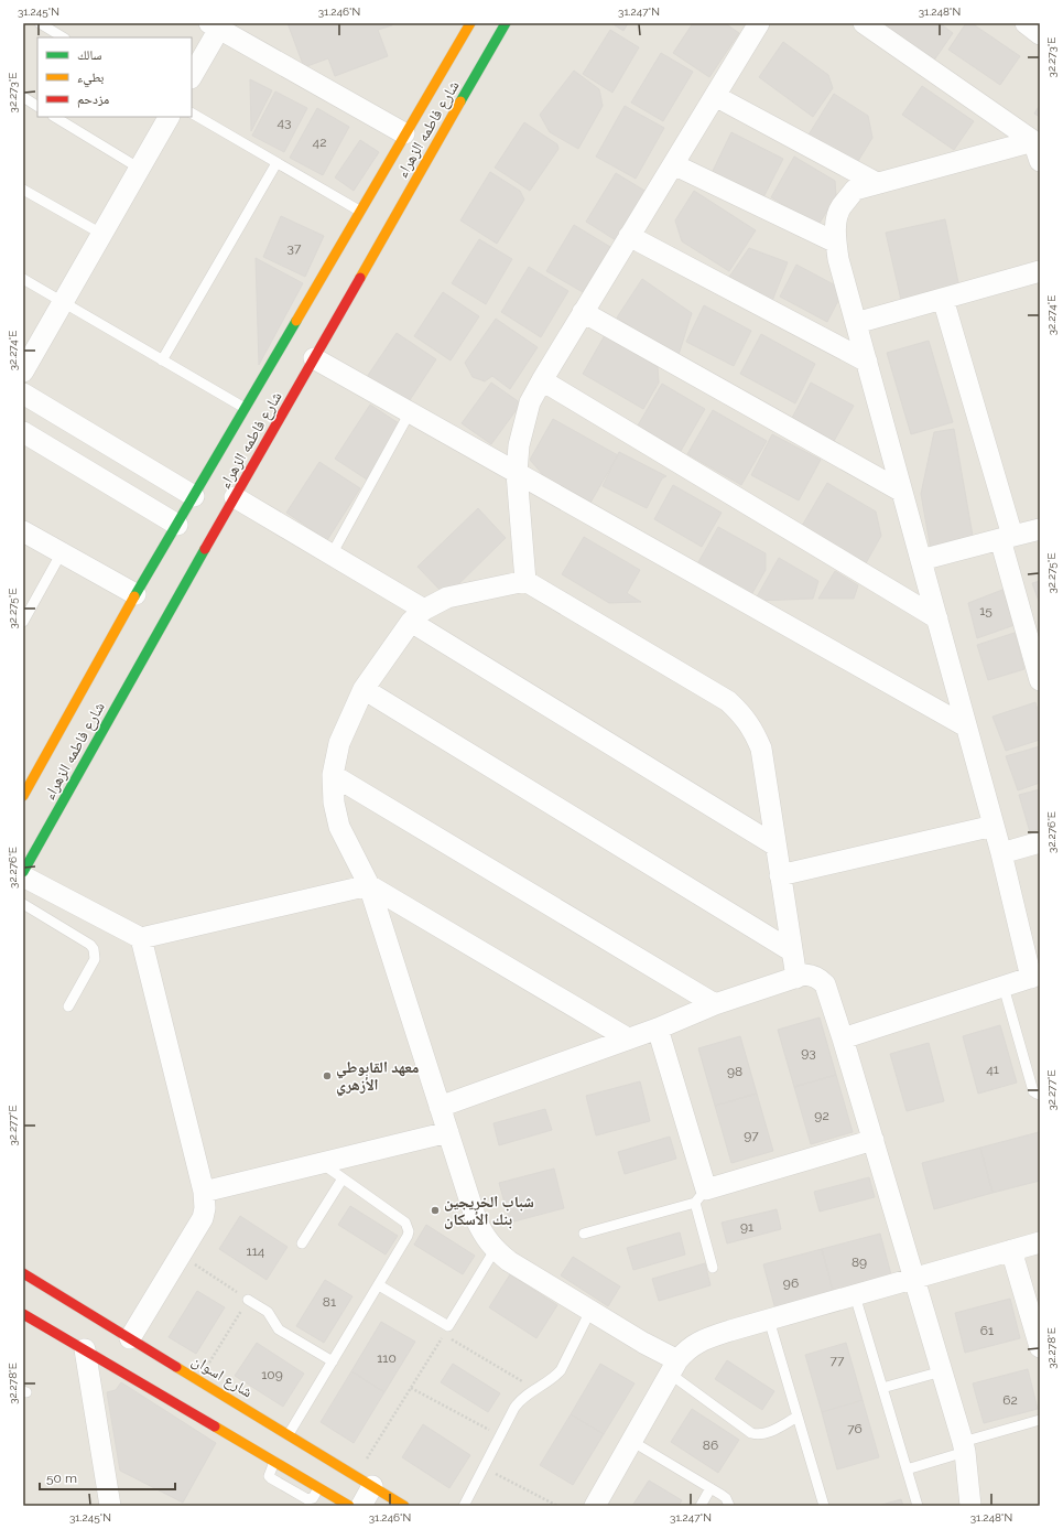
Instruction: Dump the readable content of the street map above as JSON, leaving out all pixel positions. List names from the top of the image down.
{
  "streets": {
    "street": ["شارع فاطمه الزهراء", "شارع اسوان"]
  },
  "places": ["معهد القابوطي الأزهري", "شباب الخريجين بنك الأسكان"],
  "house_numbers": [
    "43",
    "42",
    "37",
    "15",
    "93",
    "41",
    "98",
    "92",
    "97",
    "91",
    "114",
    "89",
    "96",
    "81",
    "61",
    "110",
    "77",
    "109",
    "62",
    "76",
    "86"
  ],
  "legend": ["سالك", "بطيء", "مزدحم"],
  "scale_bar": "50 m",
  "coordinates": [
    "31.245°N",
    "31.246°N",
    "31.247°N",
    "31.248°N",
    "32.273°E",
    "32.274°E",
    "32.275°E",
    "32.276°E",
    "32.277°E",
    "32.278°E"
  ]
}
